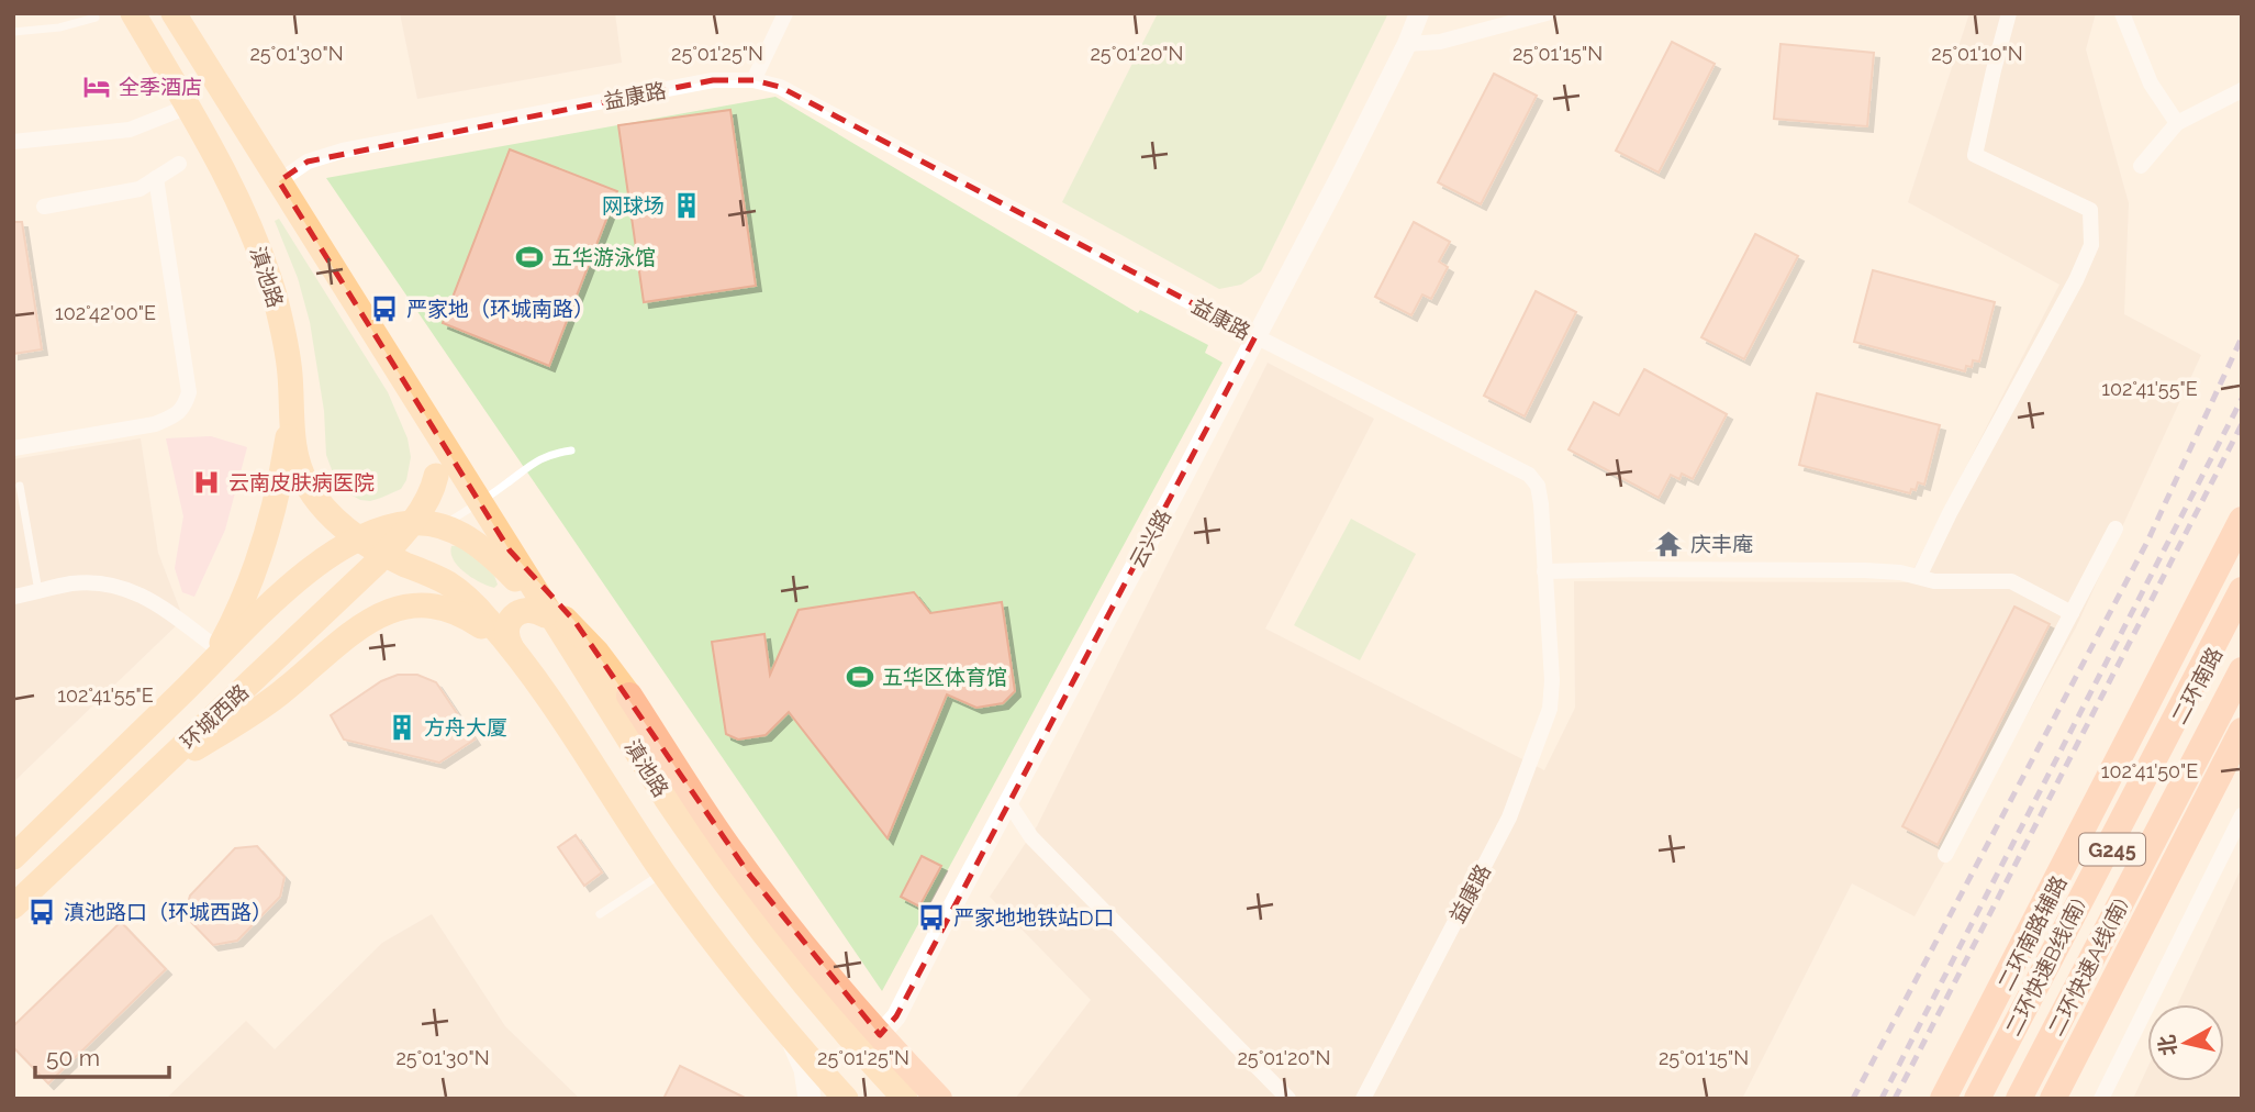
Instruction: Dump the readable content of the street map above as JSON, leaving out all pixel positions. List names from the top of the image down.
{
  "streets": {
    "highway": ["二环快速B线(南)", "二环快速A线(南)"],
    "main road": [
      "滇池路",
      "二环南路",
      "环城西路",
      "G245"
    ],
    "street": ["益康路", "云兴路", "二环南路辅路"]
  },
  "crossings": [
    ["益康路", "云兴路"],
    ["滇池路", "云兴路"],
    ["滇池路", "环城西路"],
    ["二环南路", "二环快速B线(南)"]
  ],
  "places": {
    "hotel": ["全季酒店"],
    "building": ["网球场", "方舟大厦"],
    "sports": ["五华游泳馆", "五华区体育馆"],
    "bus stop": ["严家地（环城南路）", "滇池路口（环城西路）", "严家地地铁站D口"],
    "hospital": ["云南皮肤病医院"],
    "temple": ["庆丰庵"]
  },
  "scale_bar": "50 m",
  "north": "left",
  "coordinates": [
    "25°01'30\"N",
    "25°01'25\"N",
    "25°01'20\"N",
    "25°01'15\"N",
    "25°01'10\"N",
    "102°42'00\"E",
    "102°41'55\"E",
    "102°41'50\"E"
  ]
}
